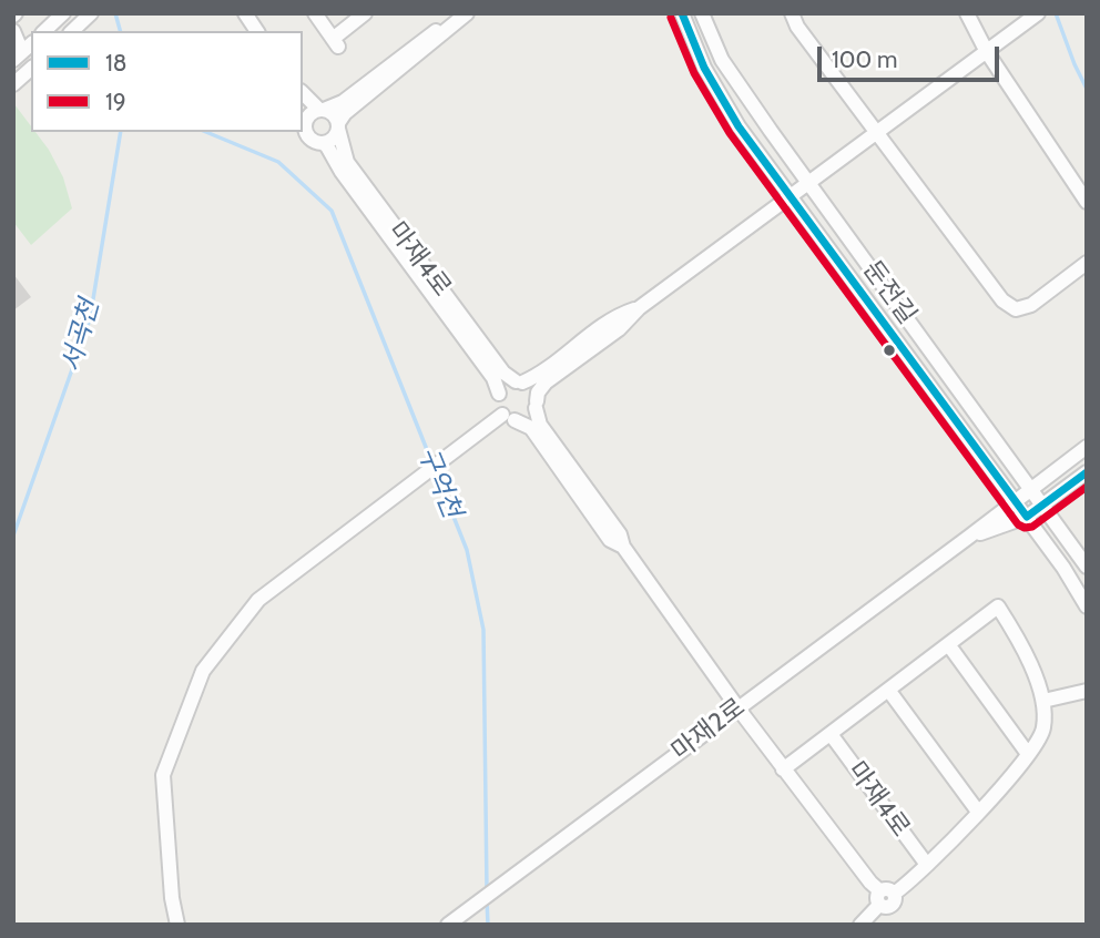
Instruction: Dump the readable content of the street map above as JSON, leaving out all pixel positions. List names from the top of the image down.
{
  "streets": {
    "street": ["마재4로", "둔전길", "마재2로"]
  },
  "water": ["서곡천", "구억천"],
  "lines": ["transit line 18", "transit line 19"],
  "legend": ["18", "19"],
  "scale_bar": "100 m"
}
